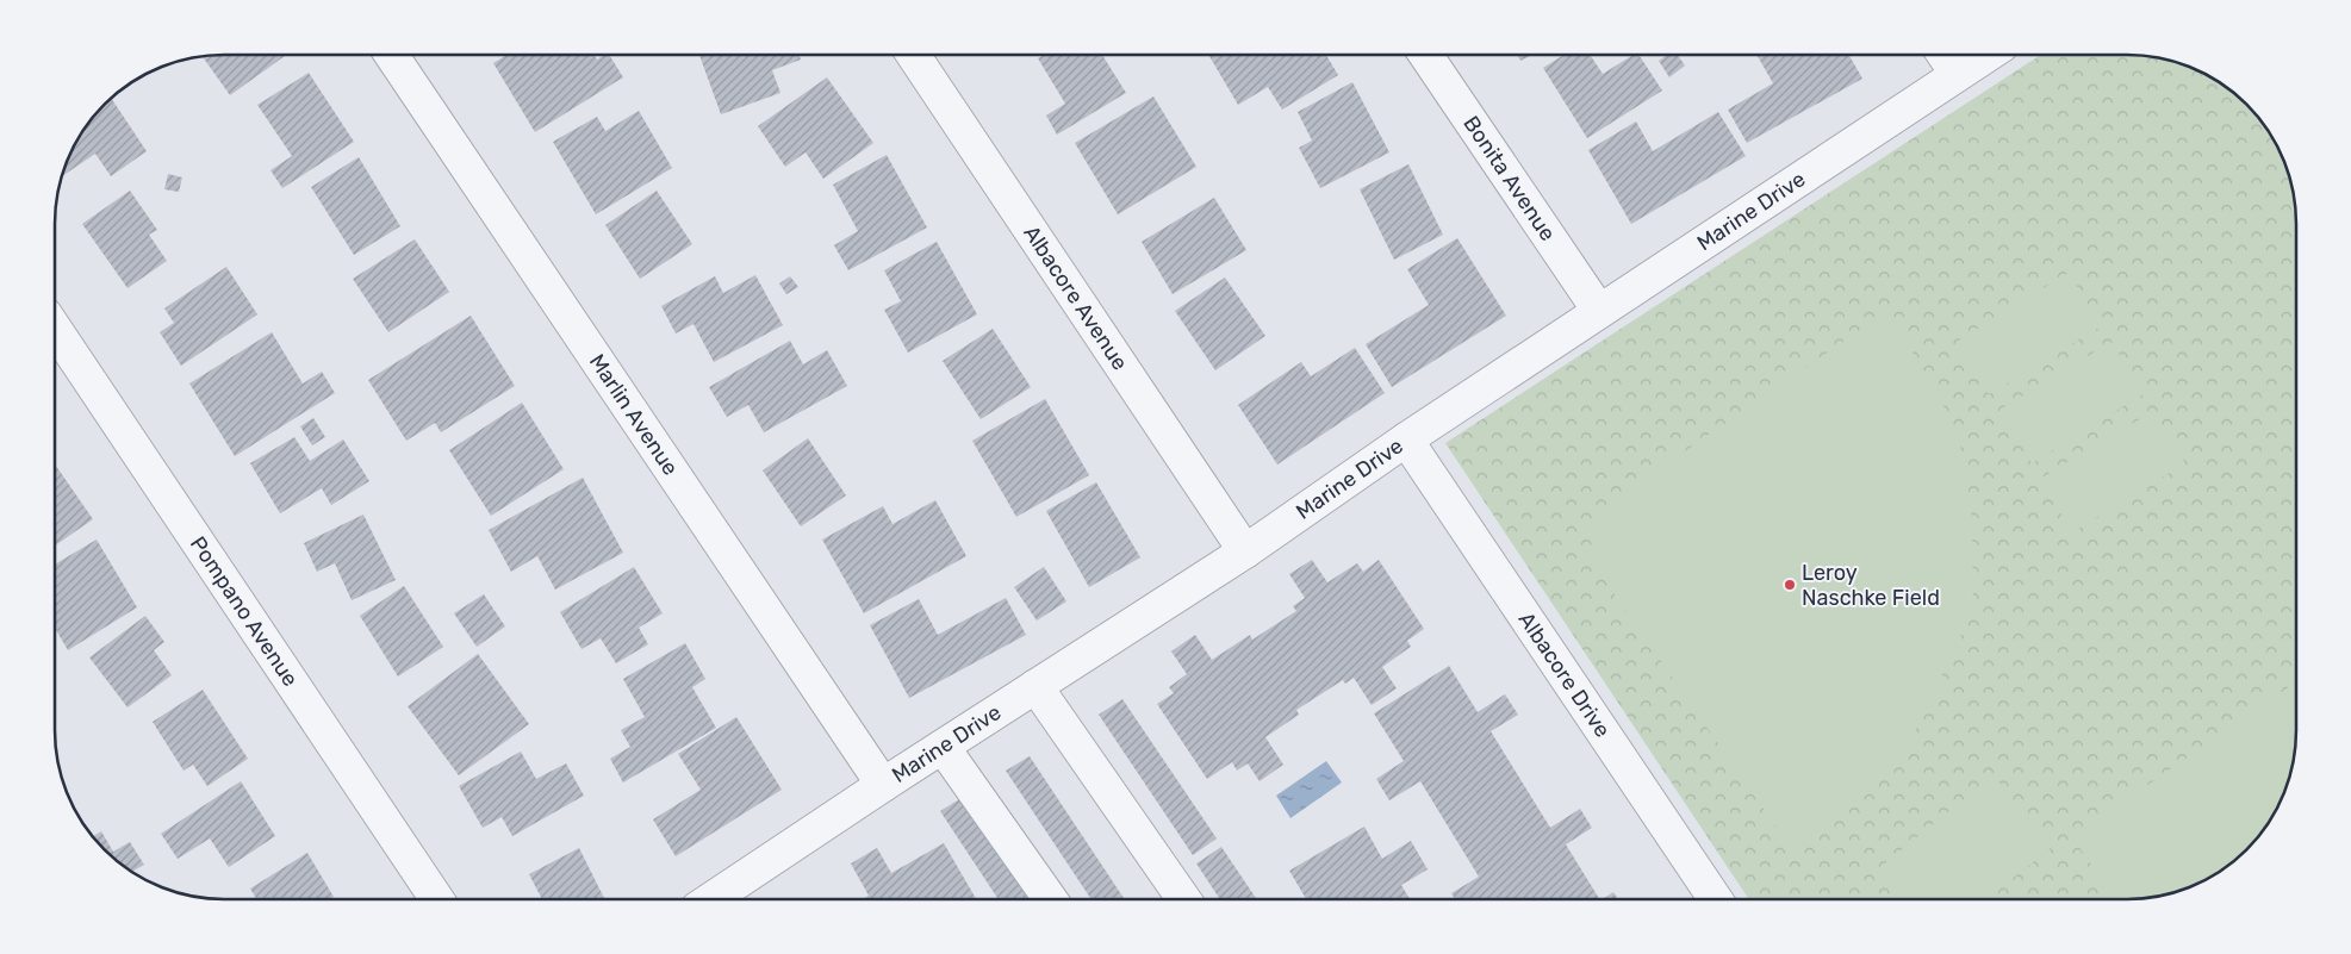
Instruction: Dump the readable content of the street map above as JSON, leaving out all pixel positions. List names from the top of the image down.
{
  "streets": {
    "street": [
      "Bonita Avenue",
      "Marine Drive",
      "Albacore Avenue",
      "Marlin Avenue",
      "Pompano Avenue",
      "Albacore Drive"
    ]
  },
  "crossings": [
    ["Bonita Avenue", "Marine Drive"],
    ["Marine Drive", "Albacore Avenue"],
    ["Marine Drive", "Marlin Avenue"],
    ["Marine Drive", "Albacore Drive"]
  ],
  "places": ["Leroy Naschke Field"]
}
